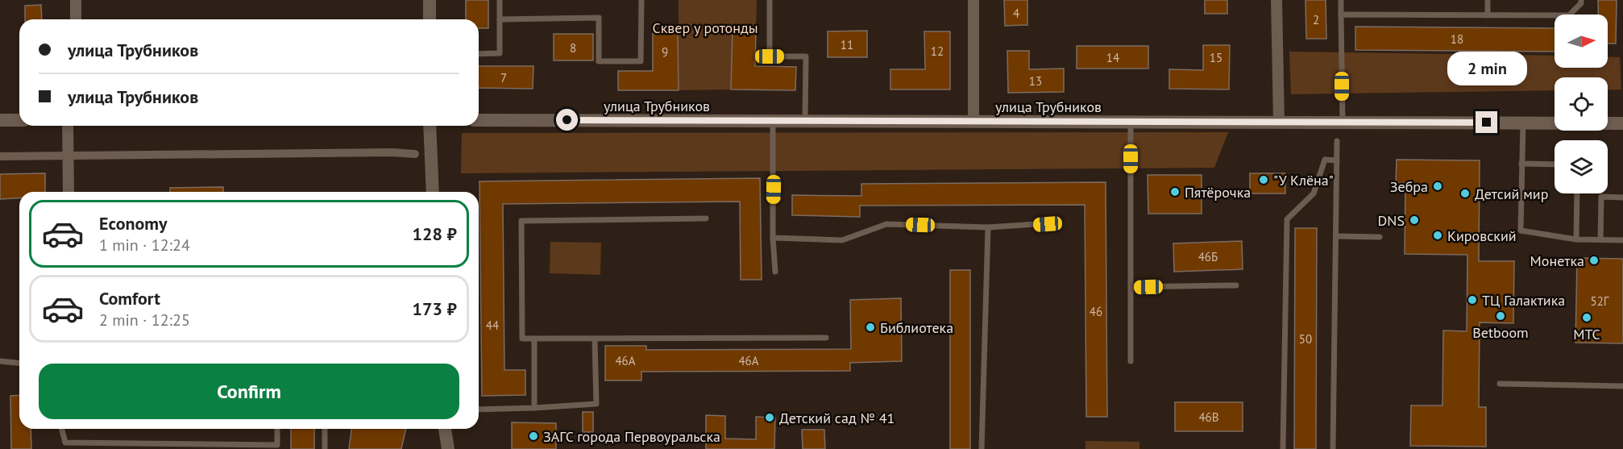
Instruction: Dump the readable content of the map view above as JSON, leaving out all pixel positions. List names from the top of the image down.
{
  "streets": {
    "street": ["улица Трубников"]
  },
  "parks": ["Сквер у ротонды"],
  "places": [
    "\"У Клёна\"",
    "Зебра",
    "Пятёрочка",
    "Детсий мир",
    "DNS",
    "Кировский",
    "Монетка",
    "ТЦ Галактика",
    "Betboom",
    "МТС",
    "Библиотека",
    "Детский сад № 41",
    "ЗАГС города Первоуральска"
  ],
  "house_numbers": [
    "4",
    "2",
    "18",
    "11",
    "8",
    "12",
    "9",
    "14",
    "15",
    "7",
    "13",
    "46Б",
    "52Г",
    "46",
    "44",
    "50",
    "46А",
    "46А",
    "46В"
  ],
  "north": "right",
  "page": {
    "banner": ["улица Трубников", "улица Трубников"],
    "bubble": "2 min",
    "list": [
      {
        "name": "Economy",
        "note": "1 min · 12:24",
        "value": "128 ₽"
      },
      {
        "name": "Comfort",
        "note": "2 min · 12:25",
        "value": "173 ₽"
      }
    ],
    "buttons": "Confirm"
  }
}
